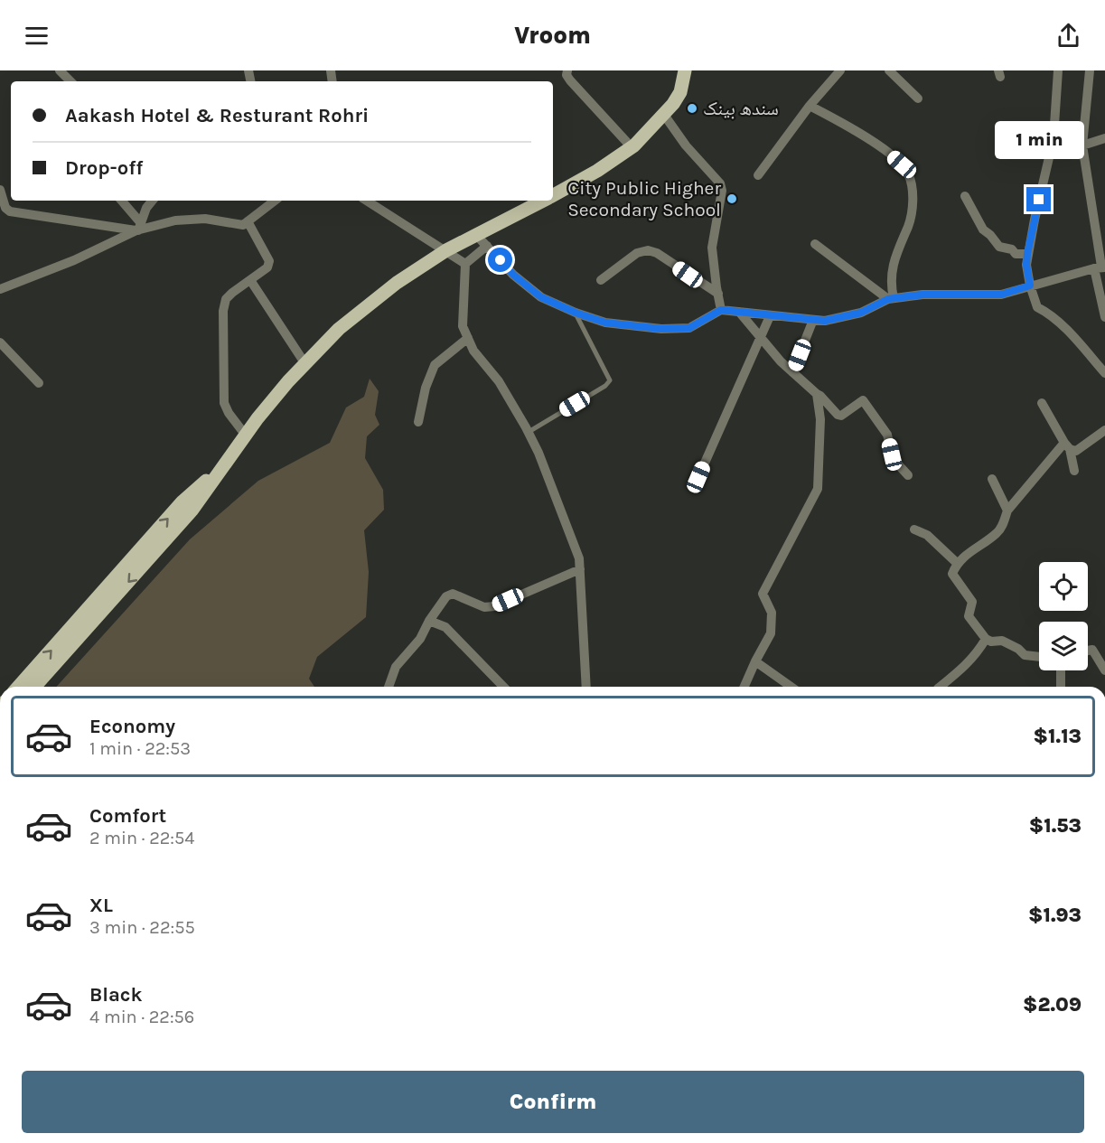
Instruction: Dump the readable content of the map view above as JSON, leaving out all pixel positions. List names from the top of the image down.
{
  "places": ["سندھ بینک", "City Public Higher Secondary School"],
  "page": {
    "header": "Vroom",
    "banner": ["Aakash Hotel & Resturant Rohri", "Drop-off"],
    "bubble": "1 min",
    "list": [
      {
        "name": "Economy",
        "note": "1 min · 22:53",
        "value": "$1.13"
      },
      {
        "name": "Comfort",
        "note": "2 min · 22:54",
        "value": "$1.53"
      },
      {
        "name": "XL",
        "note": "3 min · 22:55",
        "value": "$1.93"
      },
      {
        "name": "Black",
        "note": "4 min · 22:56",
        "value": "$2.09"
      }
    ],
    "buttons": "Confirm"
  }
}
